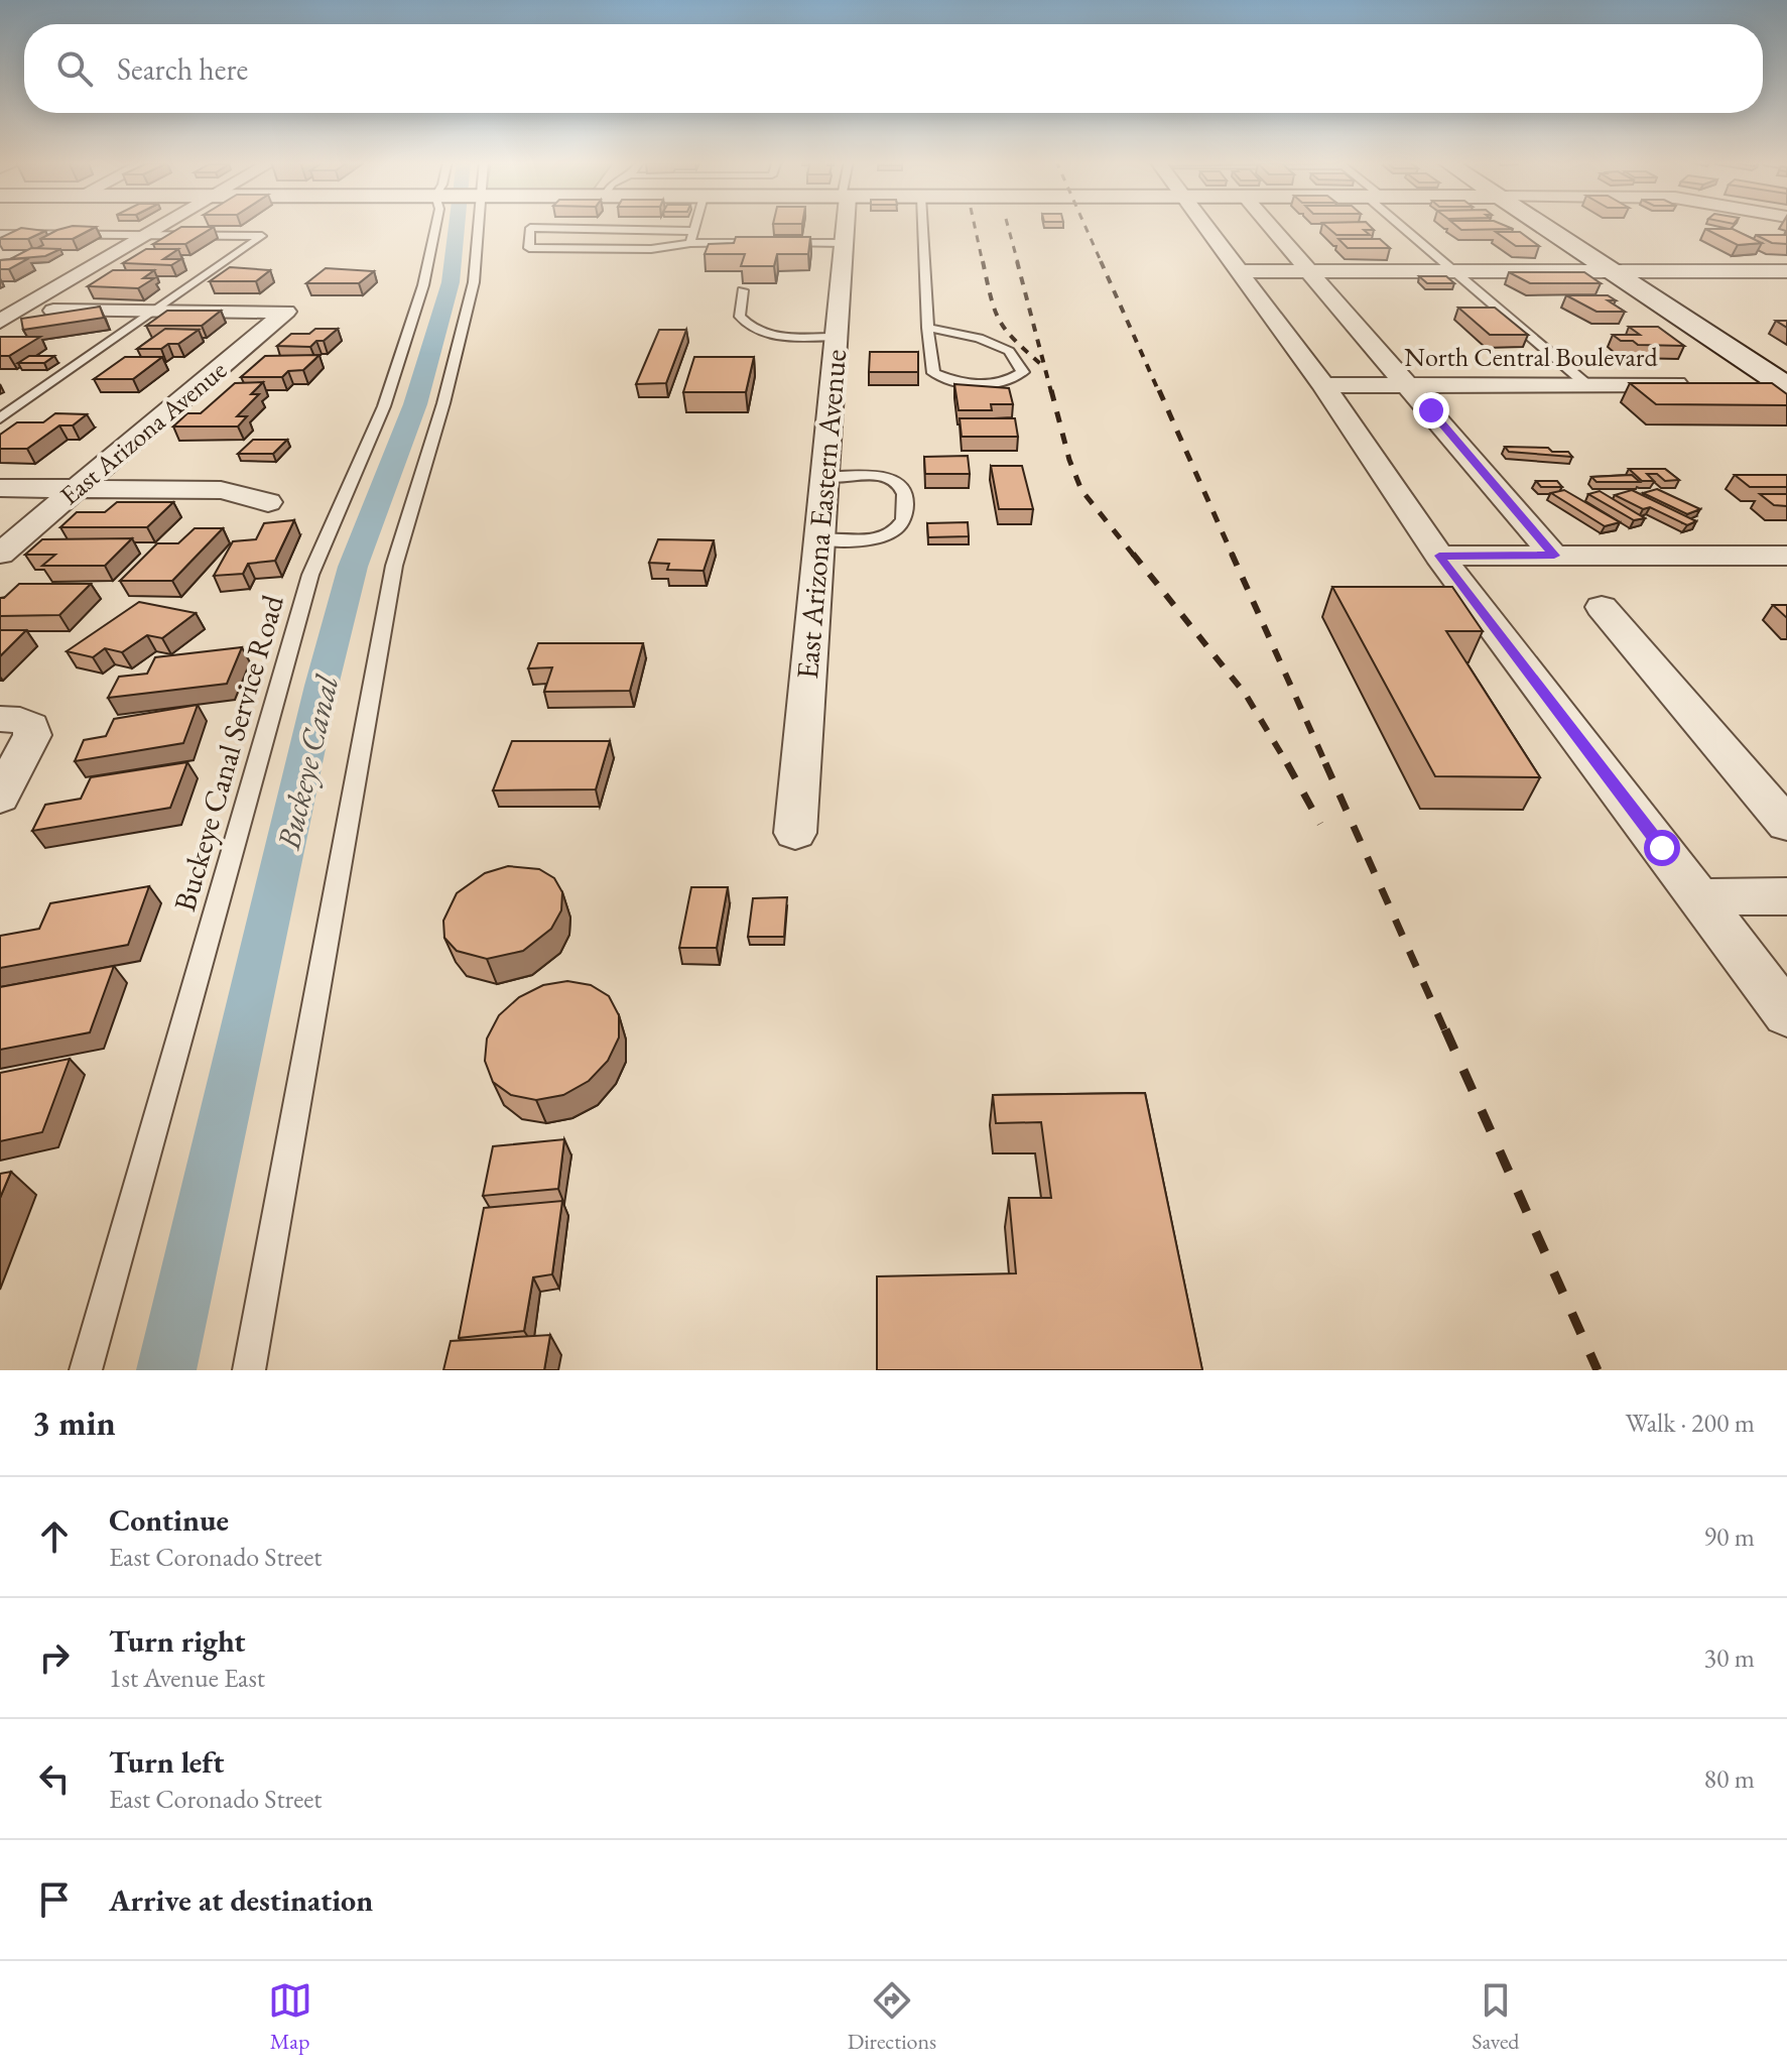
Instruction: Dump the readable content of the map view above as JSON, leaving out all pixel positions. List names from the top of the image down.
{
  "streets": {
    "street": ["North Central Boulevard", "East Arizona Avenue", "East Arizona Eastern Avenue"],
    "lane": ["Buckeye Canal Service Road"]
  },
  "water": ["Buckeye Canal"],
  "page": {
    "search": "Search here",
    "heading": ["3 min", "Walk · 200 m"],
    "list": [
      ["Continue", "East Coronado Street", "90 m"],
      ["Turn right", "1st Avenue East", "30 m"],
      ["Turn left", "East Coronado Street", "80 m"],
      "Arrive at destination"
    ],
    "nav": ["Map", "Directions", "Saved"]
  }
}
